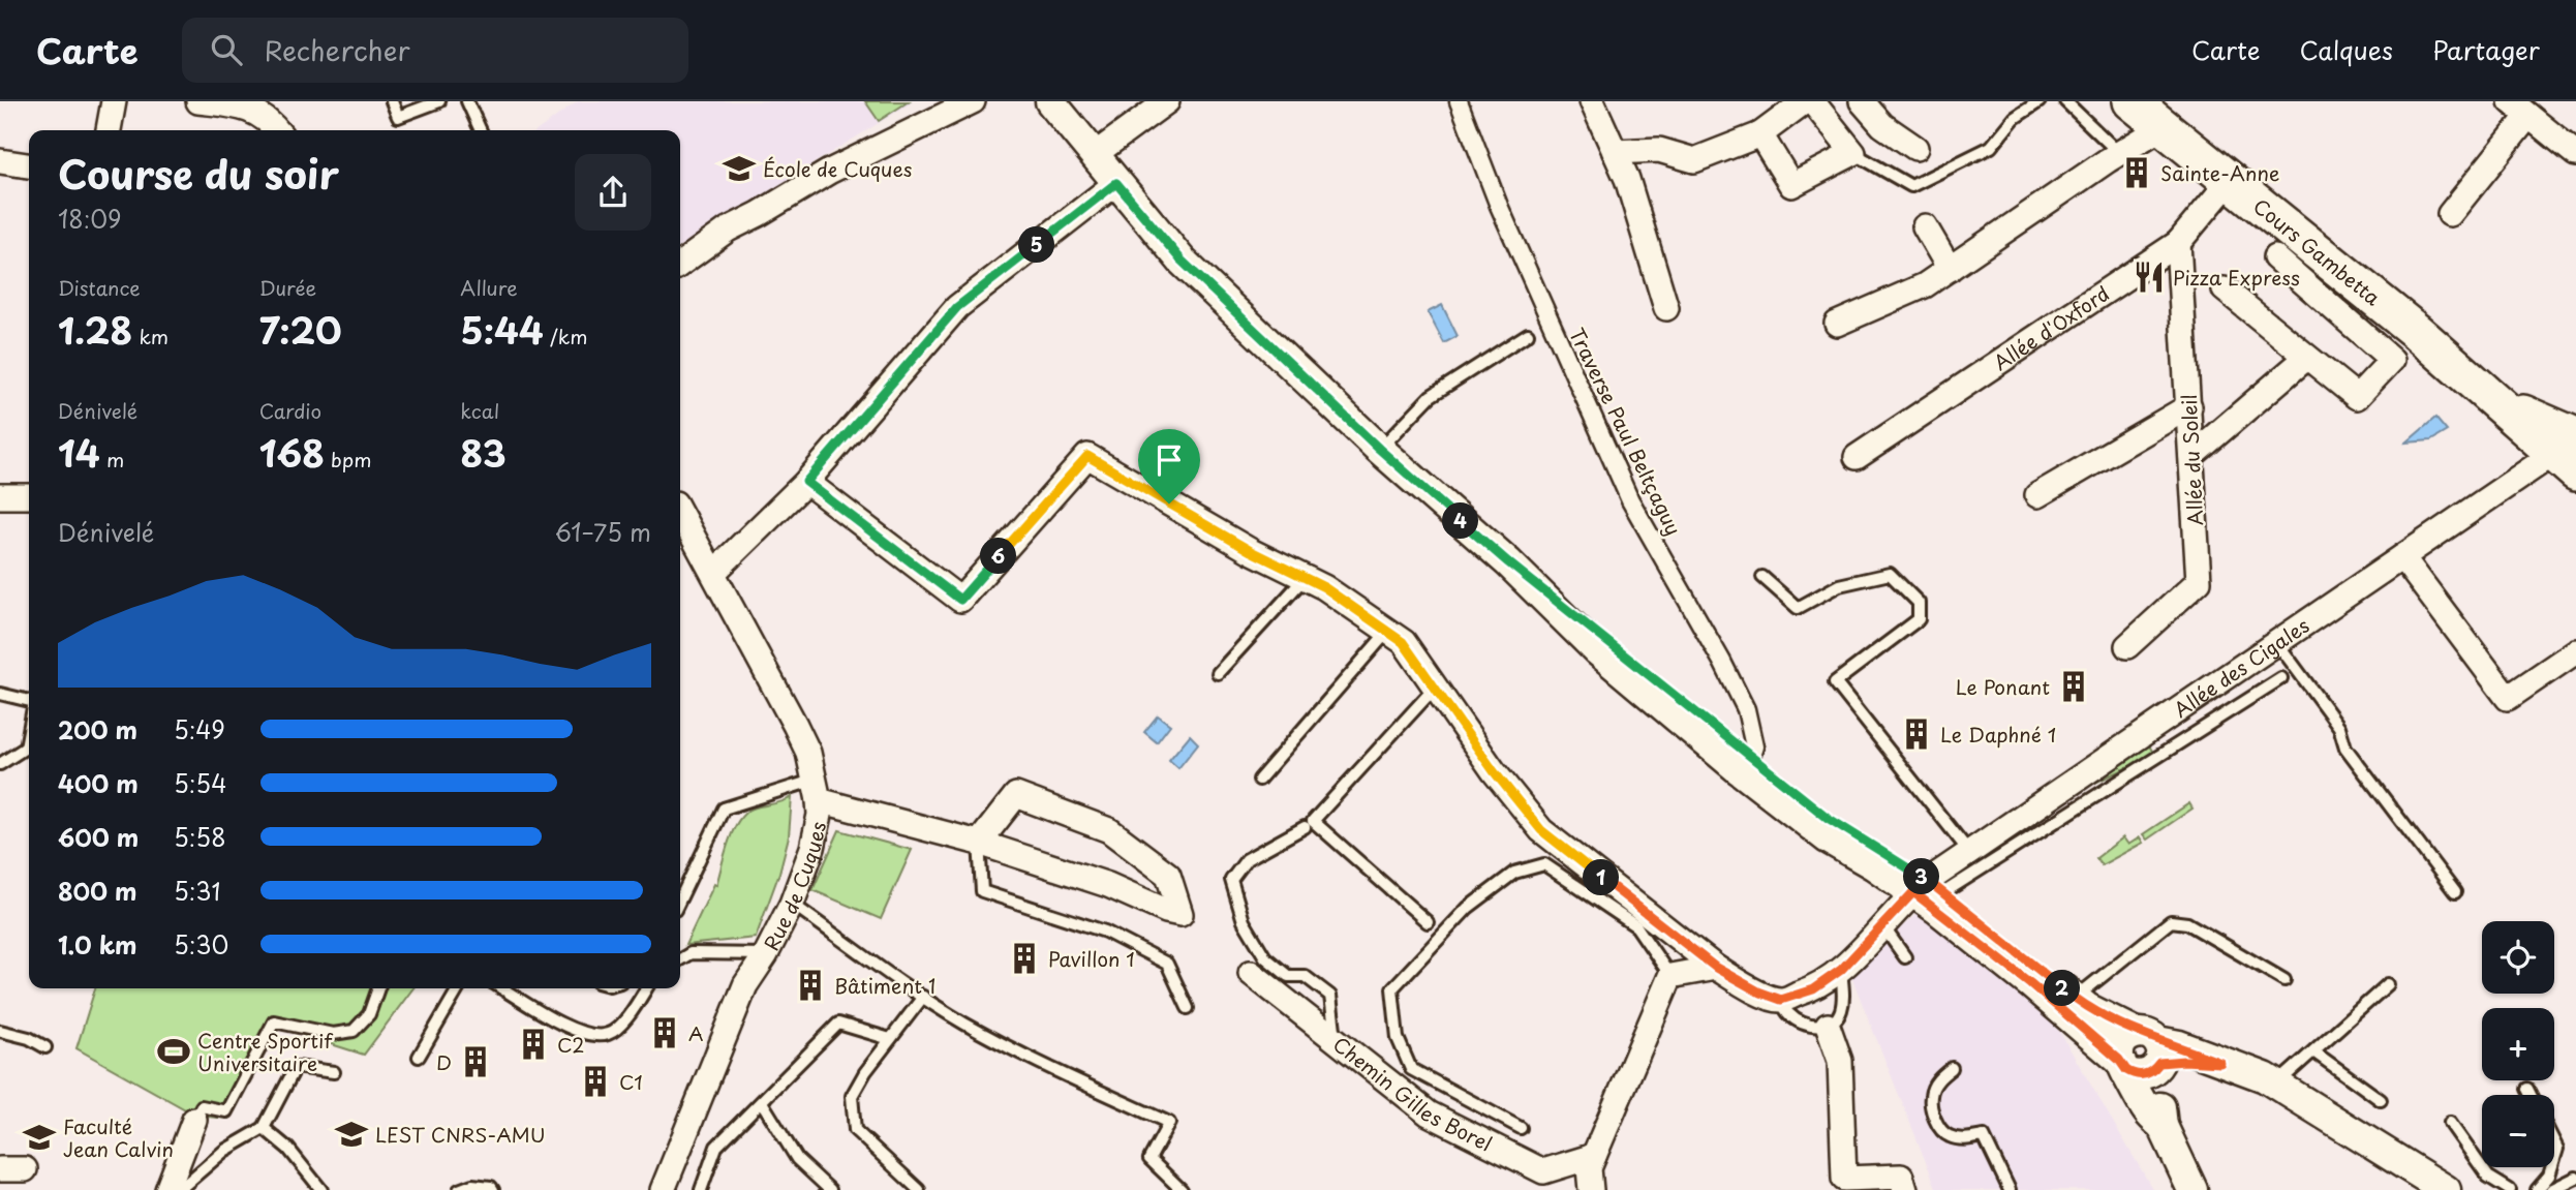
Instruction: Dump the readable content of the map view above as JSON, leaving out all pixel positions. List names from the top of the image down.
{
  "streets": {
    "main road": ["Cours Gambetta"],
    "street": [
      "Allée d'Oxford",
      "Traverse Paul Beltçaguy",
      "Allée du Soleil",
      "Allée des Cigales",
      "Rue de Cuques",
      "Chemin Gilles Borel"
    ]
  },
  "crossings": [
    ["Cours Gambetta", "Allée d'Oxford"],
    ["Cours Gambetta", "Allée des Cigales"],
    ["Allée d'Oxford", "Allée du Soleil"]
  ],
  "places": {
    "school or university": ["École de Cuques", "LEST CNRS-AMU", "Faculté Jean Calvin"],
    "building": [
      "Sainte-Anne",
      "Le Ponant",
      "Le Daphné 1",
      "Pavillon 1",
      "Bâtiment 1",
      "A",
      "C2",
      "D",
      "C1"
    ],
    "restaurant": ["Pizza Express"],
    "sports": ["Centre Sportif Universitaire"]
  },
  "page": {
    "header": "Carte",
    "search": "Rechercher",
    "nav": ["Carte", "Calques", "Partager"],
    "heading": ["Course du soir", "18:09"],
    "pins": [
      "5",
      "4",
      "6",
      "3",
      "1",
      "2"
    ],
    "stats": [
      ["Distance", "1.28 km"],
      ["Durée", "7:20"],
      ["Allure", "5:44 /km"],
      ["Dénivelé", "14 m"],
      ["Cardio", "168 bpm"],
      ["kcal", "83"]
    ],
    "chart": ["Dénivelé", "61–75 m"],
    "list": [
      {
        "name": "200 m",
        "note": "5:49"
      },
      {
        "name": "400 m",
        "note": "5:54"
      },
      {
        "name": "600 m",
        "note": "5:58"
      },
      {
        "name": "800 m",
        "note": "5:31"
      },
      {
        "name": "1.0 km",
        "note": "5:30"
      }
    ],
    "map_buttons": ["+", "−"]
  }
}
